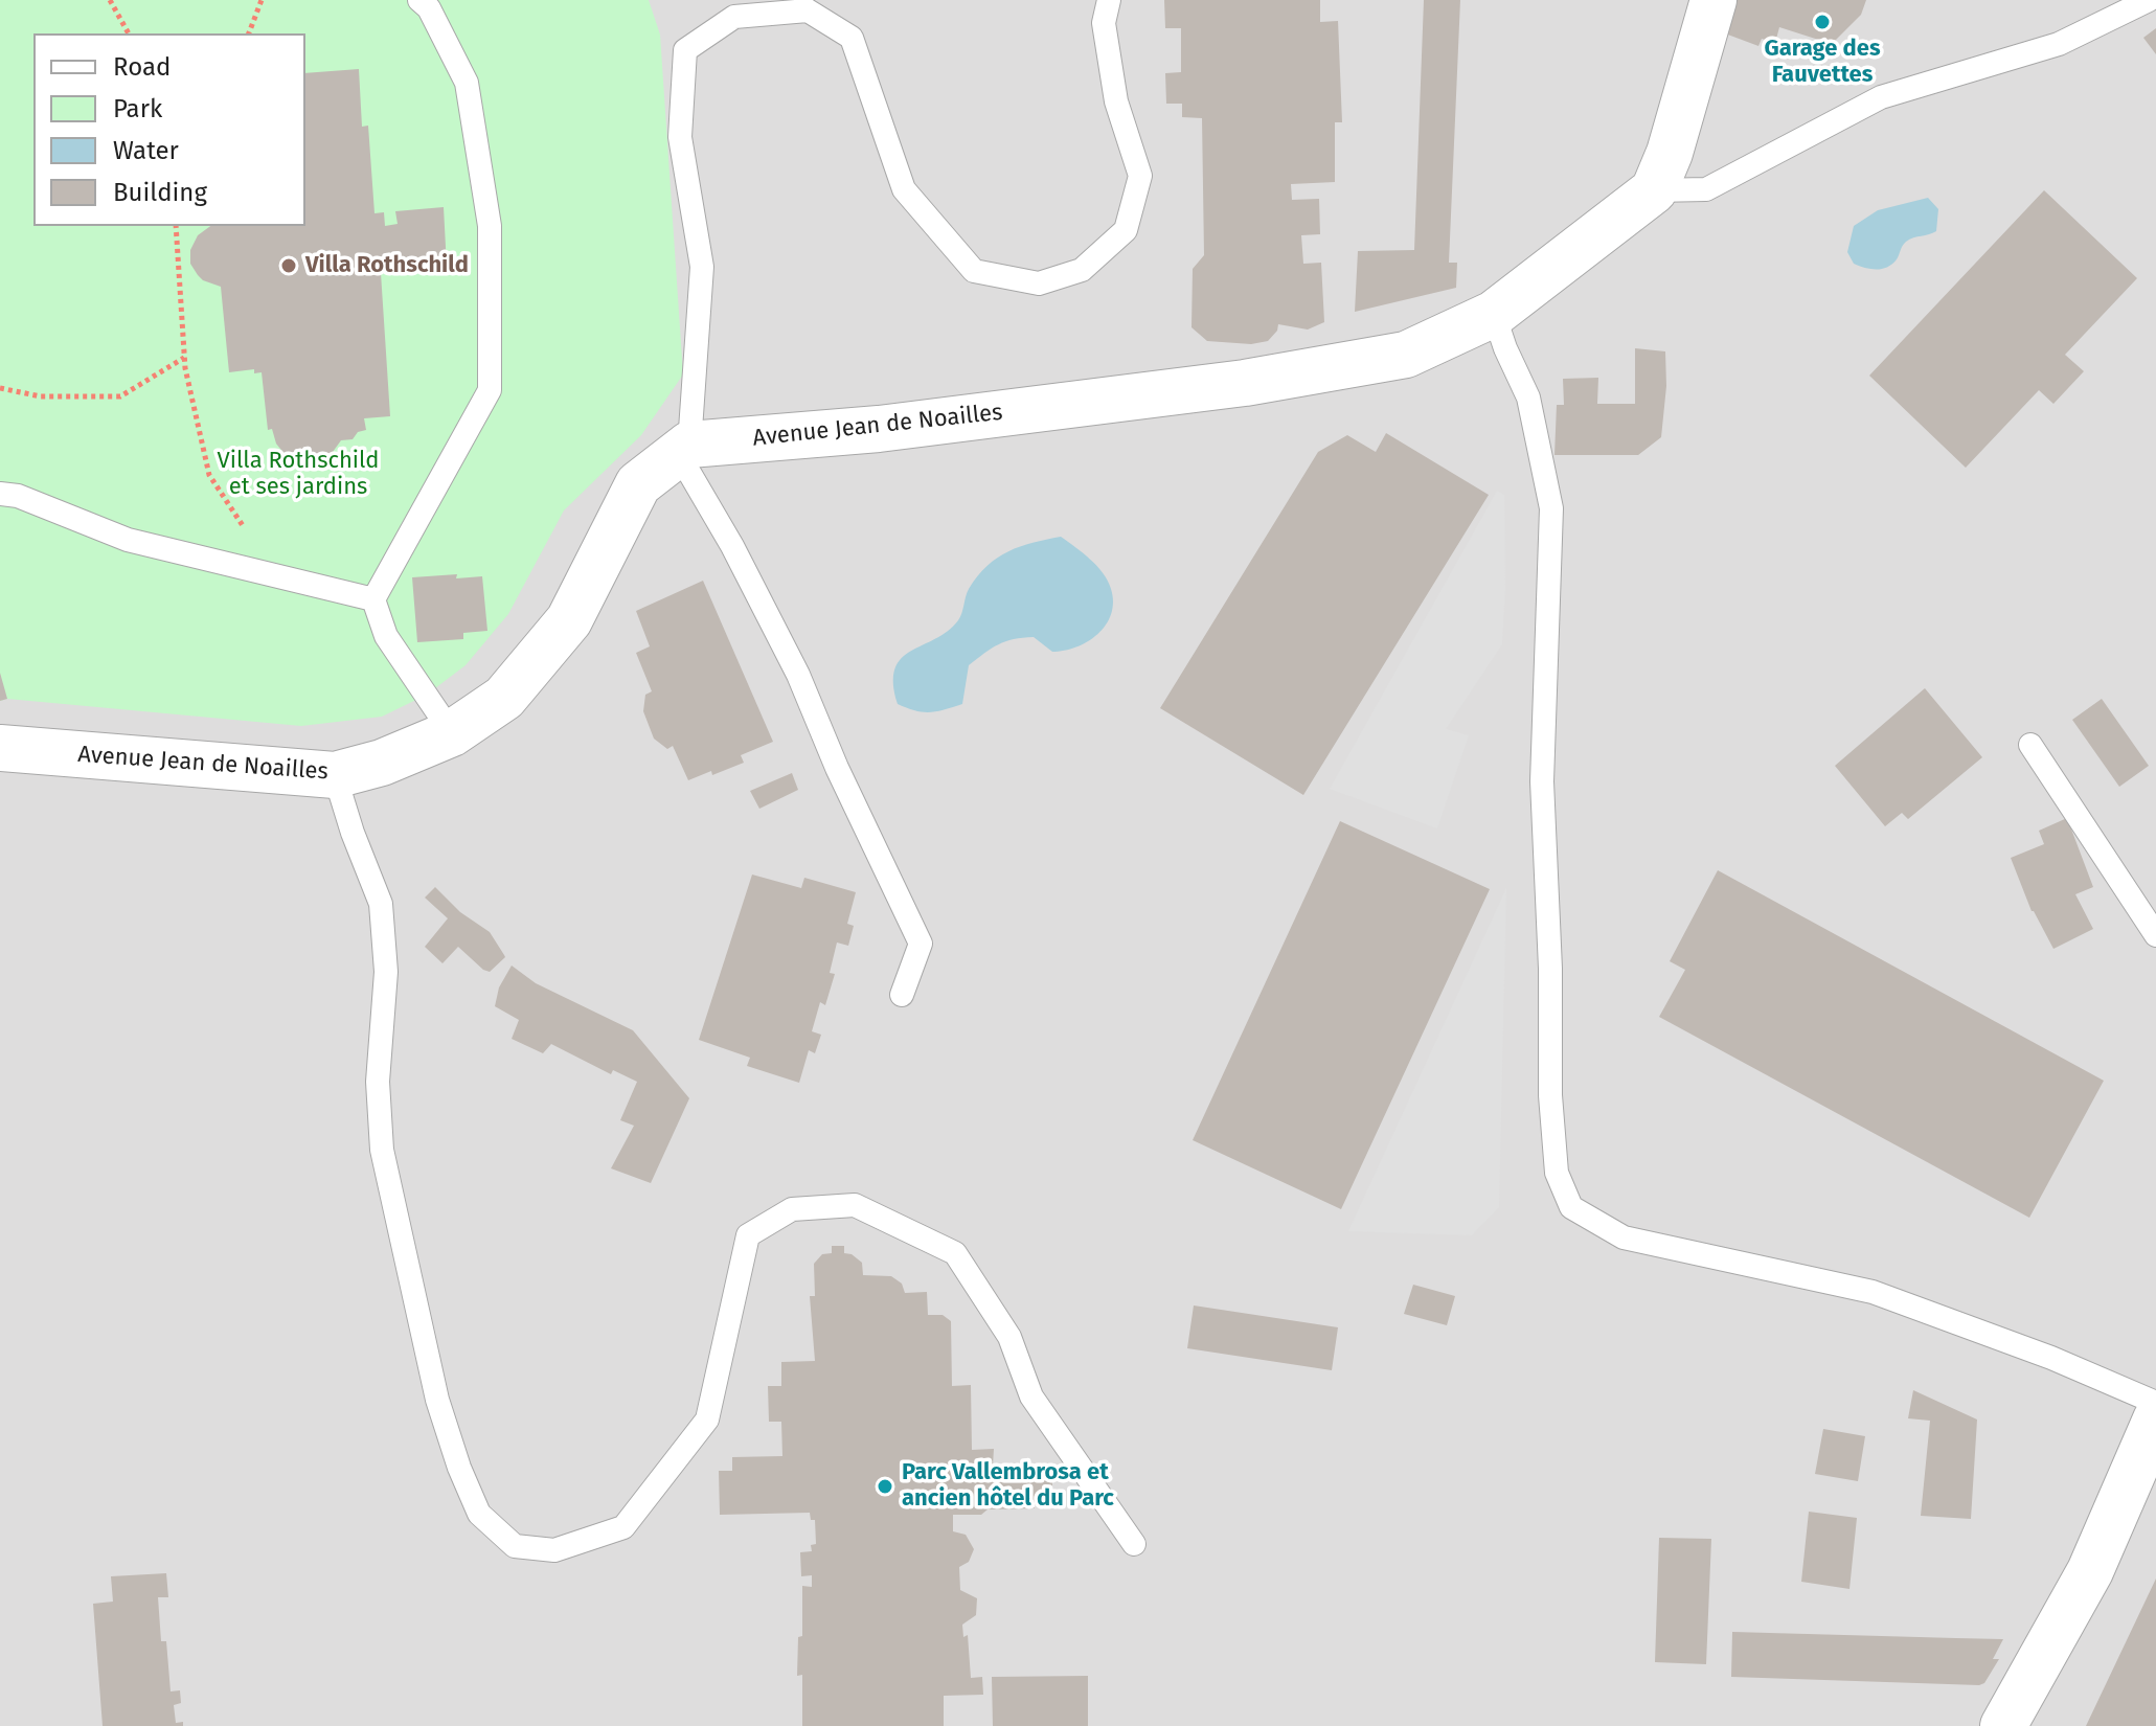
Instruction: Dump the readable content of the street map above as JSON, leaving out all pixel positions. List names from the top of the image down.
{
  "streets": {
    "street": ["Avenue Jean de Noailles"]
  },
  "parks": ["Villa Rothschild et ses jardins"],
  "places": ["Garage des Fauvettes", "Villa Rothschild", "Parc Vallembrosa et ancien hôtel du Parc"],
  "legend": [
    "Road",
    "Park",
    "Water",
    "Building"
  ]
}
